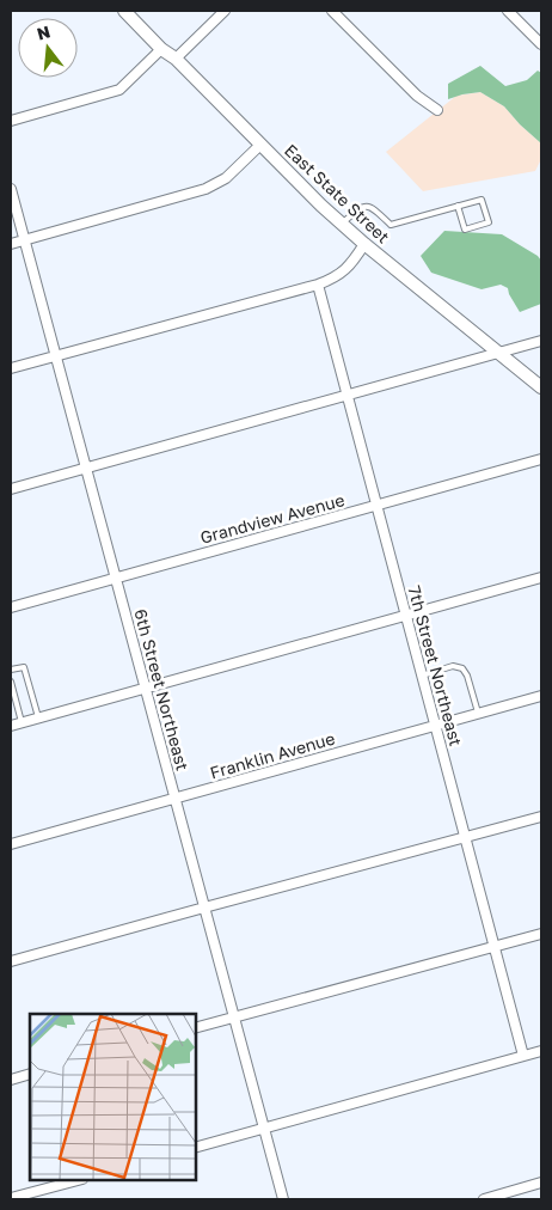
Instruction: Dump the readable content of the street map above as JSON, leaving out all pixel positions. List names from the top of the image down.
{
  "streets": {
    "street": [
      "East State Street",
      "Grandview Avenue",
      "7th Street Northeast",
      "6th Street Northeast",
      "Franklin Avenue"
    ]
  },
  "crossings": [
    ["Grandview Avenue", "7th Street Northeast"],
    ["Grandview Avenue", "6th Street Northeast"],
    ["7th Street Northeast", "Franklin Avenue"],
    ["6th Street Northeast", "Franklin Avenue"]
  ],
  "north": "top"
}
